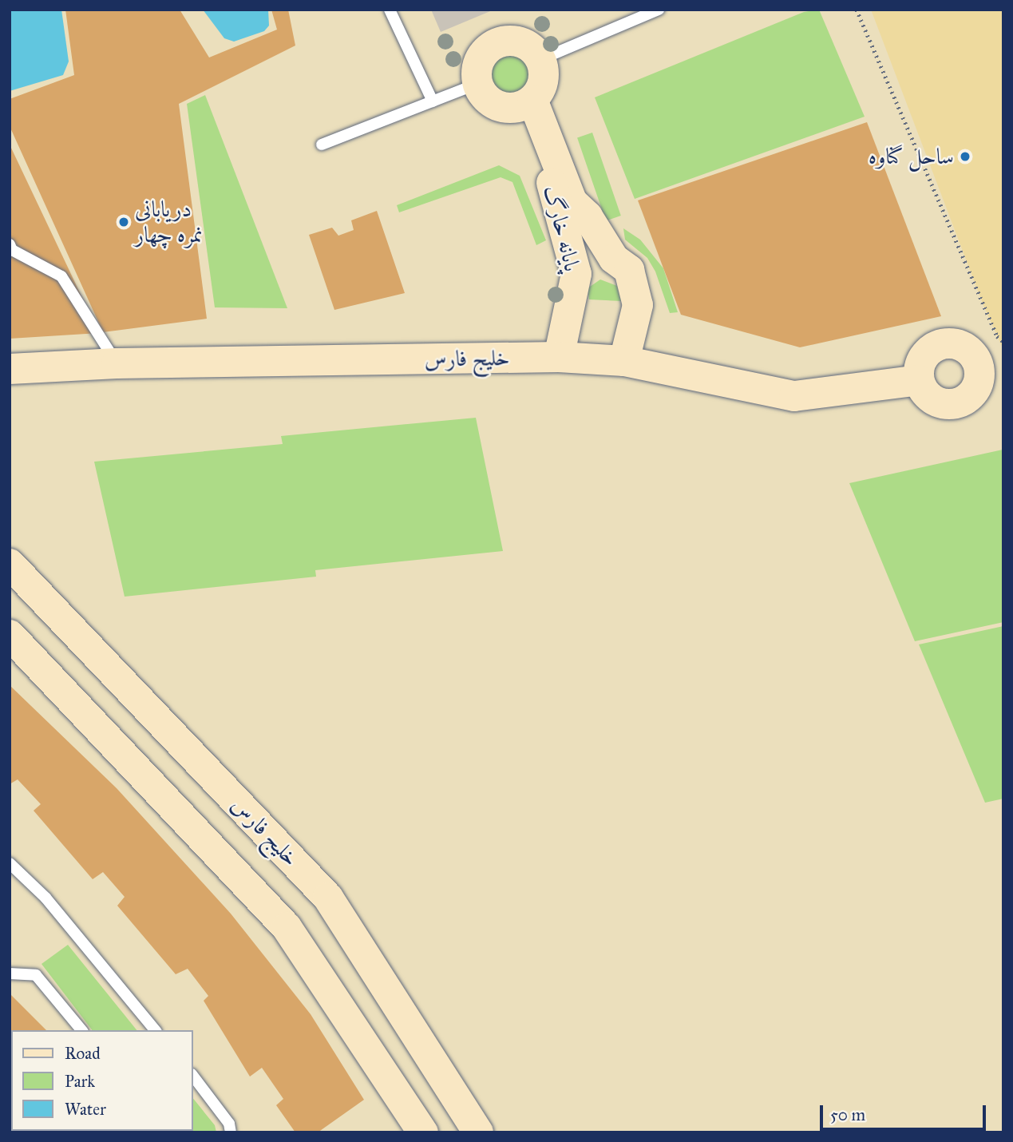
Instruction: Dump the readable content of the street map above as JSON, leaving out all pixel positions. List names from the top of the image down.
{
  "streets": {
    "main road": ["پایانه خارگ", "خلیج فارس"]
  },
  "crossings": [
    ["پایانه خارگ", "خلیج فارس"]
  ],
  "places": ["ساحل گناوه", "دریابانی نمره چهار"],
  "legend": ["Road", "Park", "Water"],
  "scale_bar": "50 m"
}
